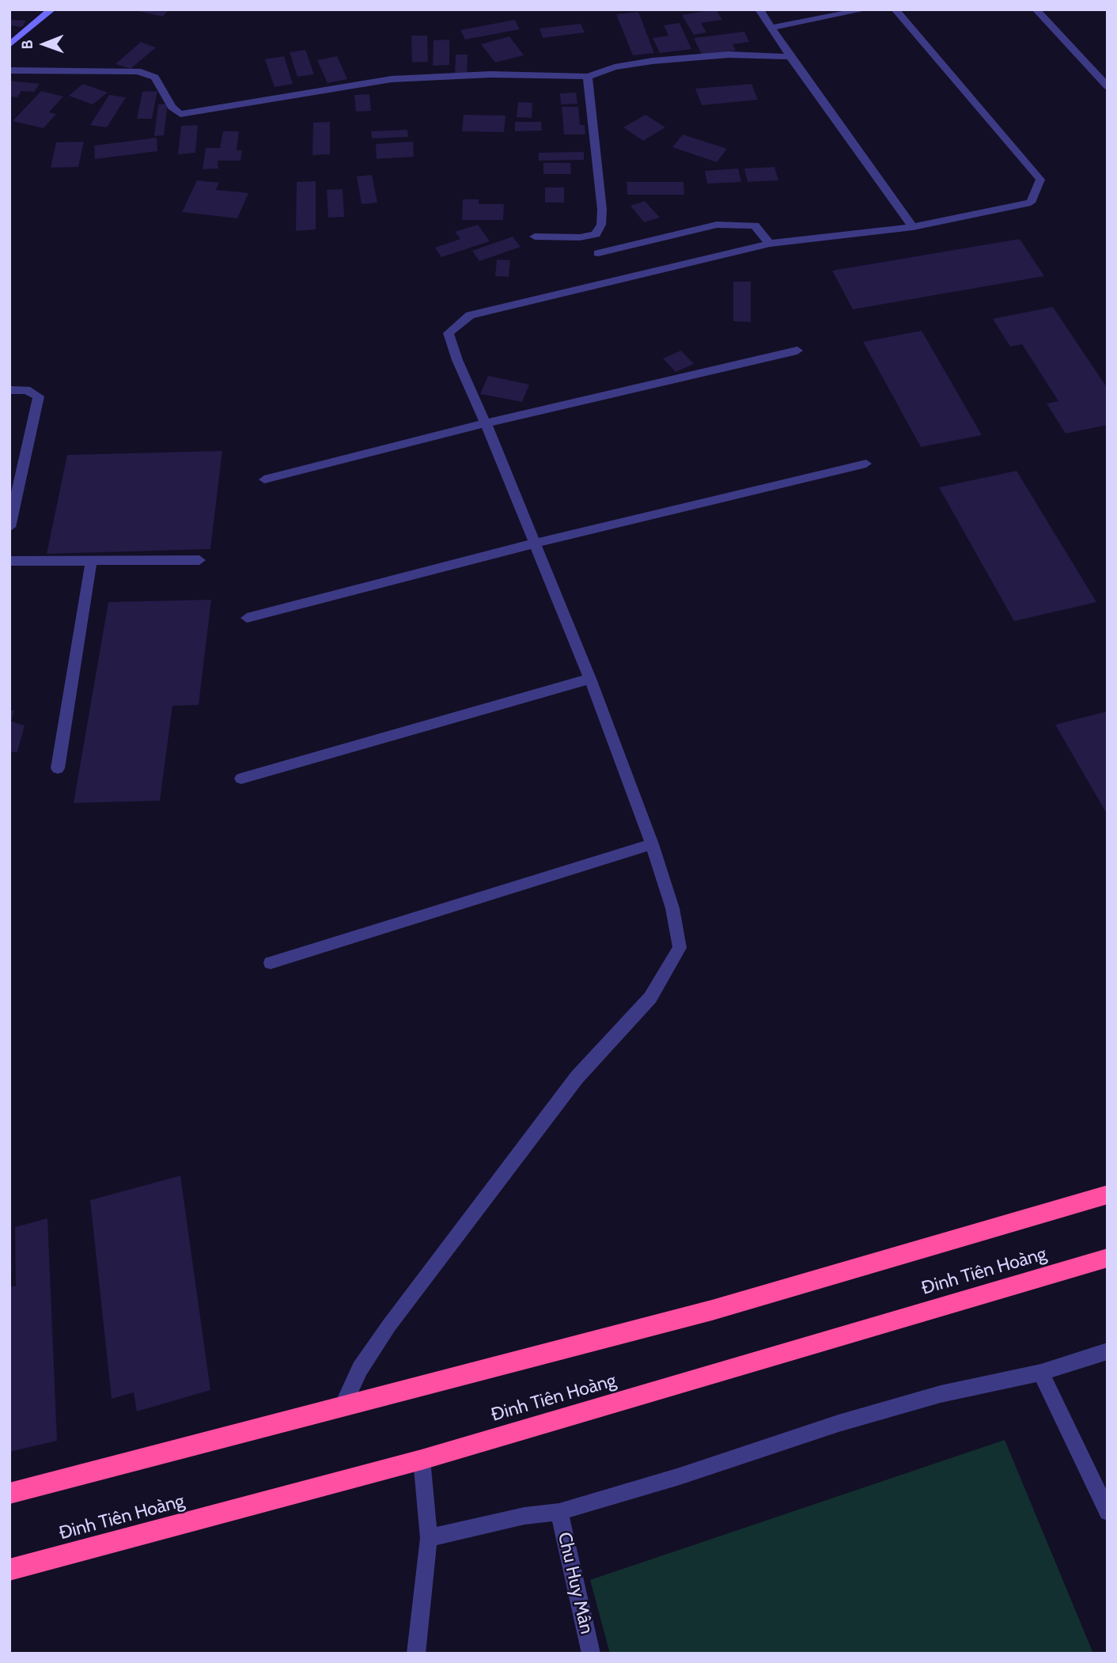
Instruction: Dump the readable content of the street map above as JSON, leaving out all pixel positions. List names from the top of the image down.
{
  "streets": {
    "highway": ["Đinh Tiên Hoàng"],
    "street": ["Chu Huy Mân"]
  },
  "north": "left"
}
